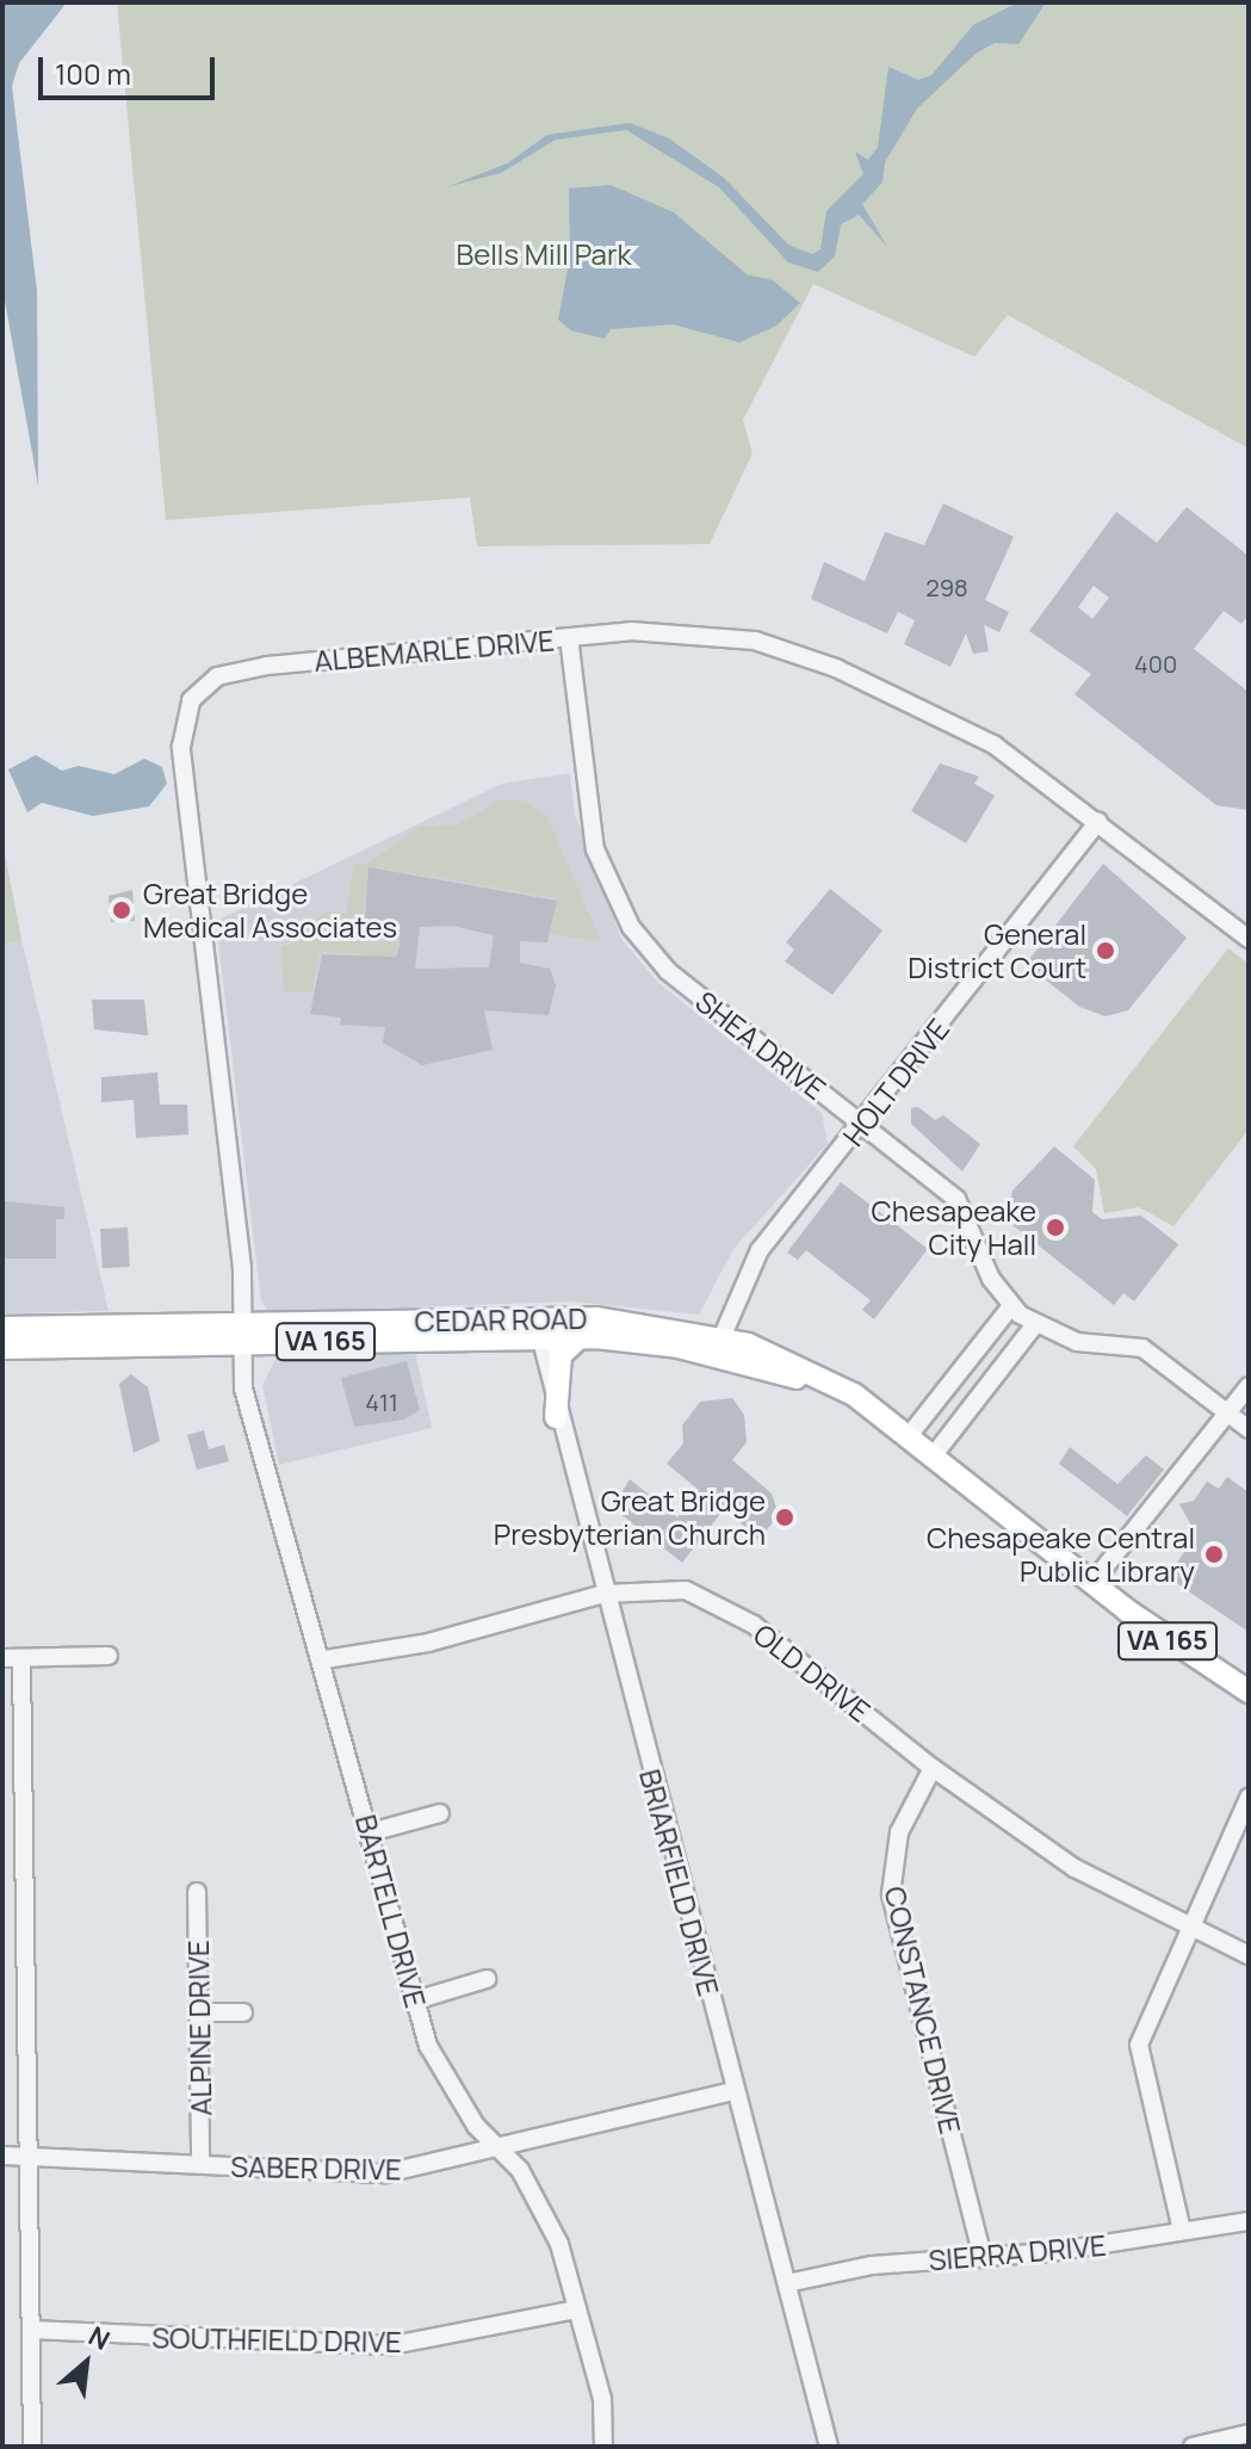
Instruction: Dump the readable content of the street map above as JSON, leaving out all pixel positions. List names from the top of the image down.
{
  "streets": {
    "main road": ["CEDAR ROAD", "VA 165"],
    "street": [
      "ALBEMARLE DRIVE",
      "SHEA DRIVE",
      "HOLT DRIVE",
      "OLD DRIVE",
      "BRIARFIELD DRIVE",
      "BARTELL DRIVE",
      "CONSTANCE DRIVE",
      "ALPINE DRIVE",
      "SABER DRIVE",
      "SIERRA DRIVE",
      "SOUTHFIELD DRIVE"
    ]
  },
  "crossings": [
    ["ALBEMARLE DRIVE", "SHEA DRIVE"],
    ["ALBEMARLE DRIVE", "HOLT DRIVE"],
    ["ALBEMARLE DRIVE", "CEDAR ROAD"],
    ["ALBEMARLE DRIVE", "BARTELL DRIVE"],
    ["SHEA DRIVE", "HOLT DRIVE"],
    ["HOLT DRIVE", "CEDAR ROAD"],
    ["CEDAR ROAD", "BRIARFIELD DRIVE"],
    ["CEDAR ROAD", "BARTELL DRIVE"],
    ["OLD DRIVE", "BRIARFIELD DRIVE"],
    ["OLD DRIVE", "BARTELL DRIVE"],
    ["OLD DRIVE", "CONSTANCE DRIVE"],
    ["BRIARFIELD DRIVE", "SABER DRIVE"],
    ["BRIARFIELD DRIVE", "SIERRA DRIVE"],
    ["BARTELL DRIVE", "SABER DRIVE"],
    ["BARTELL DRIVE", "SOUTHFIELD DRIVE"],
    ["CONSTANCE DRIVE", "SIERRA DRIVE"],
    ["ALPINE DRIVE", "SABER DRIVE"]
  ],
  "parks": ["Bells Mill Park"],
  "places": [
    "Great Bridge Medical Associates",
    "General District Court",
    "Chesapeake City Hall",
    "Great Bridge Presbyterian Church",
    "Chesapeake Central Public Library"
  ],
  "house_numbers": ["298", "400", "411"],
  "scale_bar": "100 m",
  "north": "top right"
}
